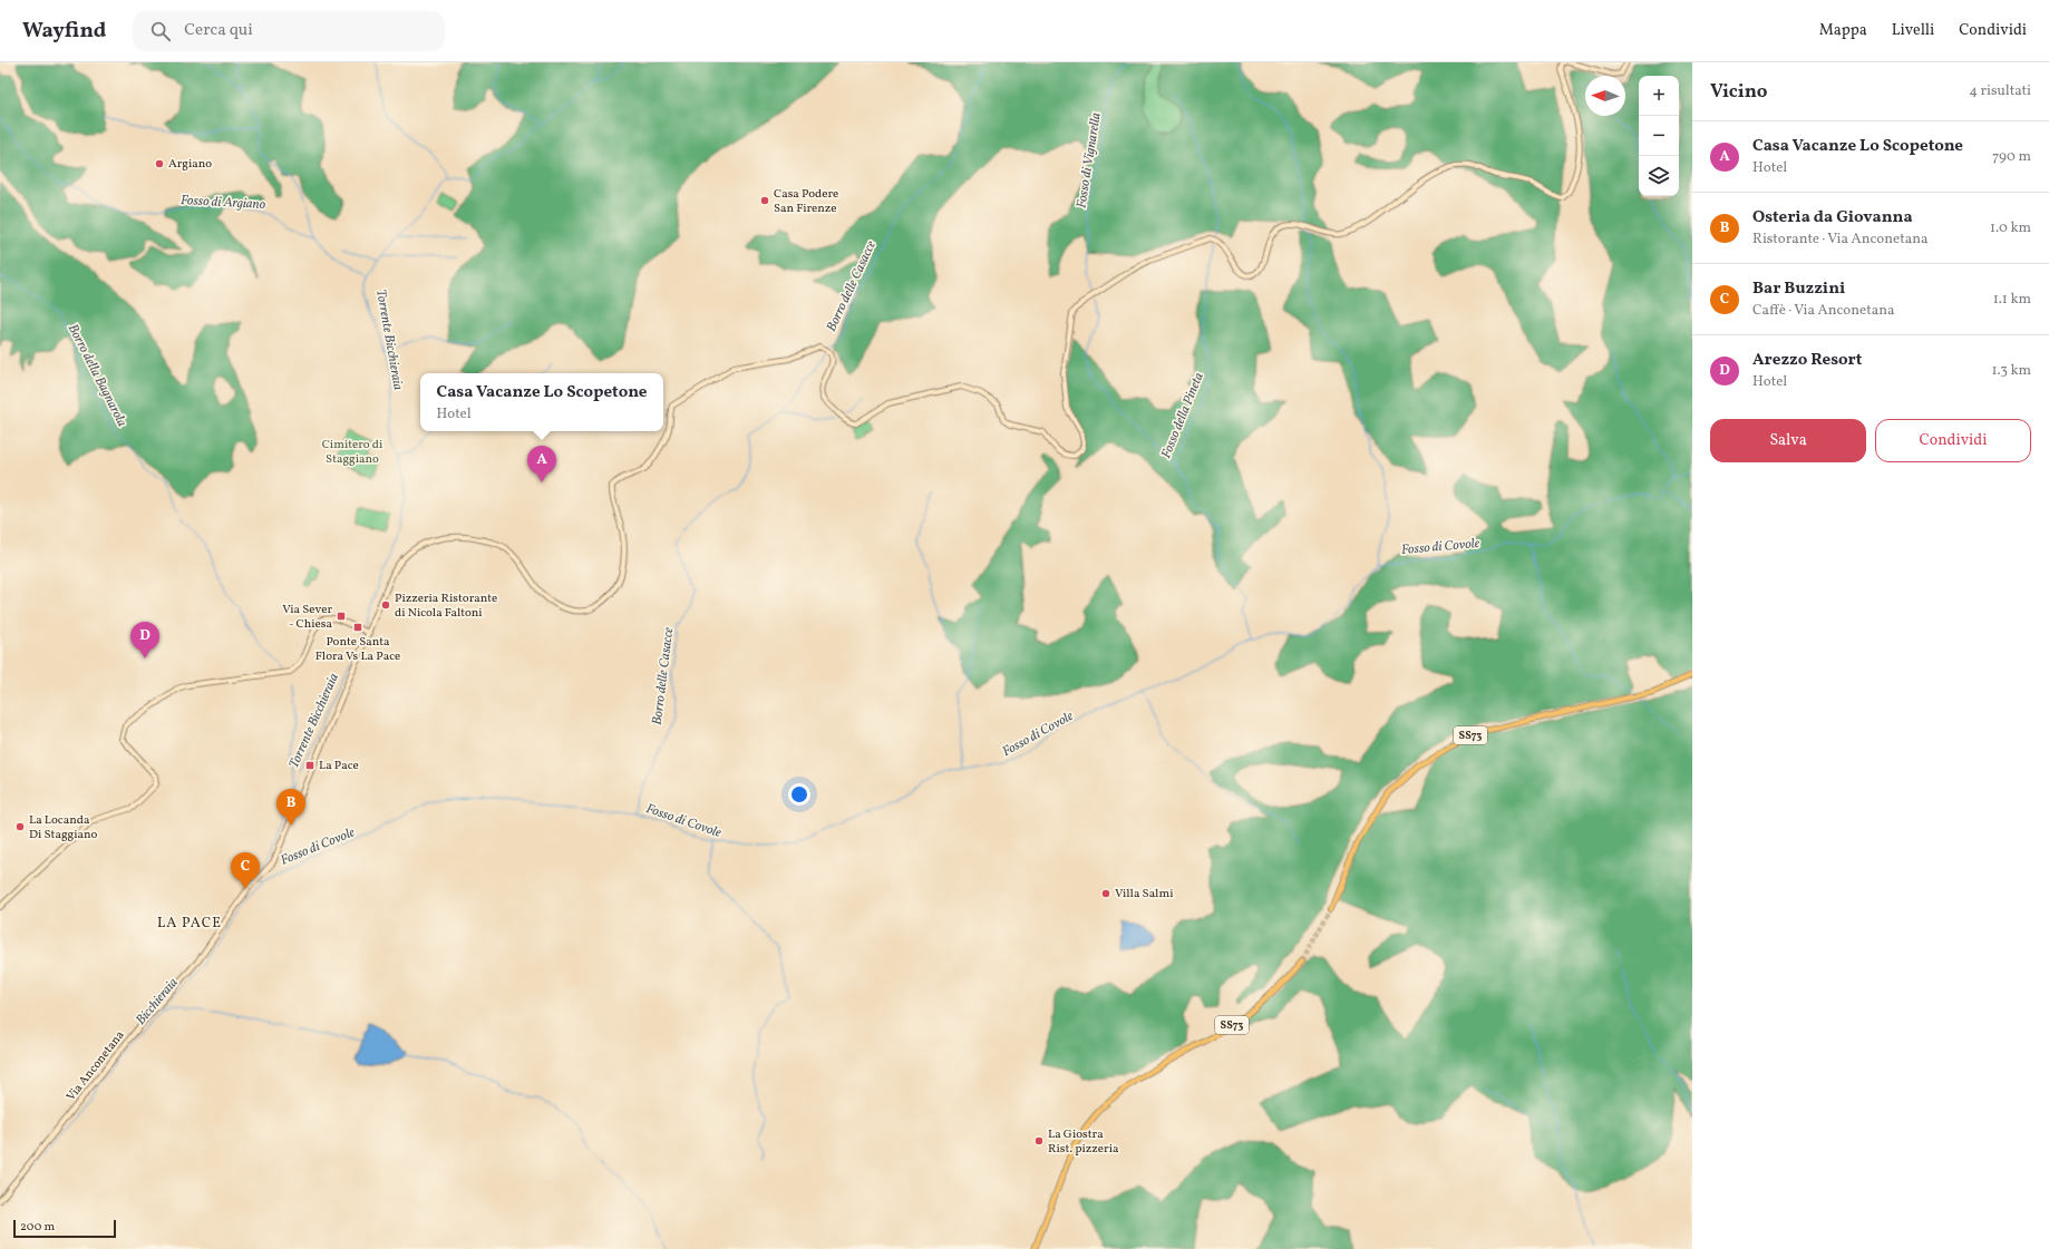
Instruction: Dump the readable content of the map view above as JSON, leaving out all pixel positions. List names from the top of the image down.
{
  "streets": {
    "main road": ["SS73", "Via Anconetana"]
  },
  "districts": ["LA PACE"],
  "water": [
    "Fosso di Vignarella",
    "Fosso di Argiano",
    "Borro delle Casacce",
    "Torrente Bicchieraia",
    "Borro della Bagnarola",
    "Fosso della Pineta",
    "Fosso di Covole",
    "Bicchieraia"
  ],
  "parks": ["Cimitero di Staggiano"],
  "places": {
    "other": [
      "Argiano",
      "Casa Podere San Firenze",
      "Pizzeria Ristorante di Nicola Faltoni",
      "La Locanda Di Staggiano",
      "Villa Salmi",
      "La Giostra Rist. pizzeria"
    ],
    "transit": ["Via Sever - Chiesa", "Ponte Santa Flora Vs La Pace", "La Pace"]
  },
  "scale_bar": "200 m",
  "north": "left",
  "page": {
    "header": "Wayfind",
    "search": "Cerca qui",
    "nav": ["Mappa", "Livelli", "Condividi"],
    "heading": ["Vicino", "4 risultati"],
    "map_buttons": ["+", "−"],
    "list": [
      {
        "mark": "A",
        "name": "Casa Vacanze Lo Scopetone",
        "note": "Hotel",
        "value": "790 m"
      },
      {
        "mark": "B",
        "name": "Osteria da Giovanna",
        "note": "Ristorante · Via Anconetana",
        "value": "1.0 km"
      },
      {
        "mark": "C",
        "name": "Bar Buzzini",
        "note": "Caffè · Via Anconetana",
        "value": "1.1 km"
      },
      {
        "mark": "D",
        "name": "Arezzo Resort",
        "note": "Hotel",
        "value": "1.3 km"
      }
    ],
    "popup": ["Casa Vacanze Lo Scopetone", "Hotel"],
    "buttons": ["Salva", "Condividi"],
    "pins": [
      "A",
      "D",
      "B",
      "C"
    ],
    "scale": "200 m"
  }
}
